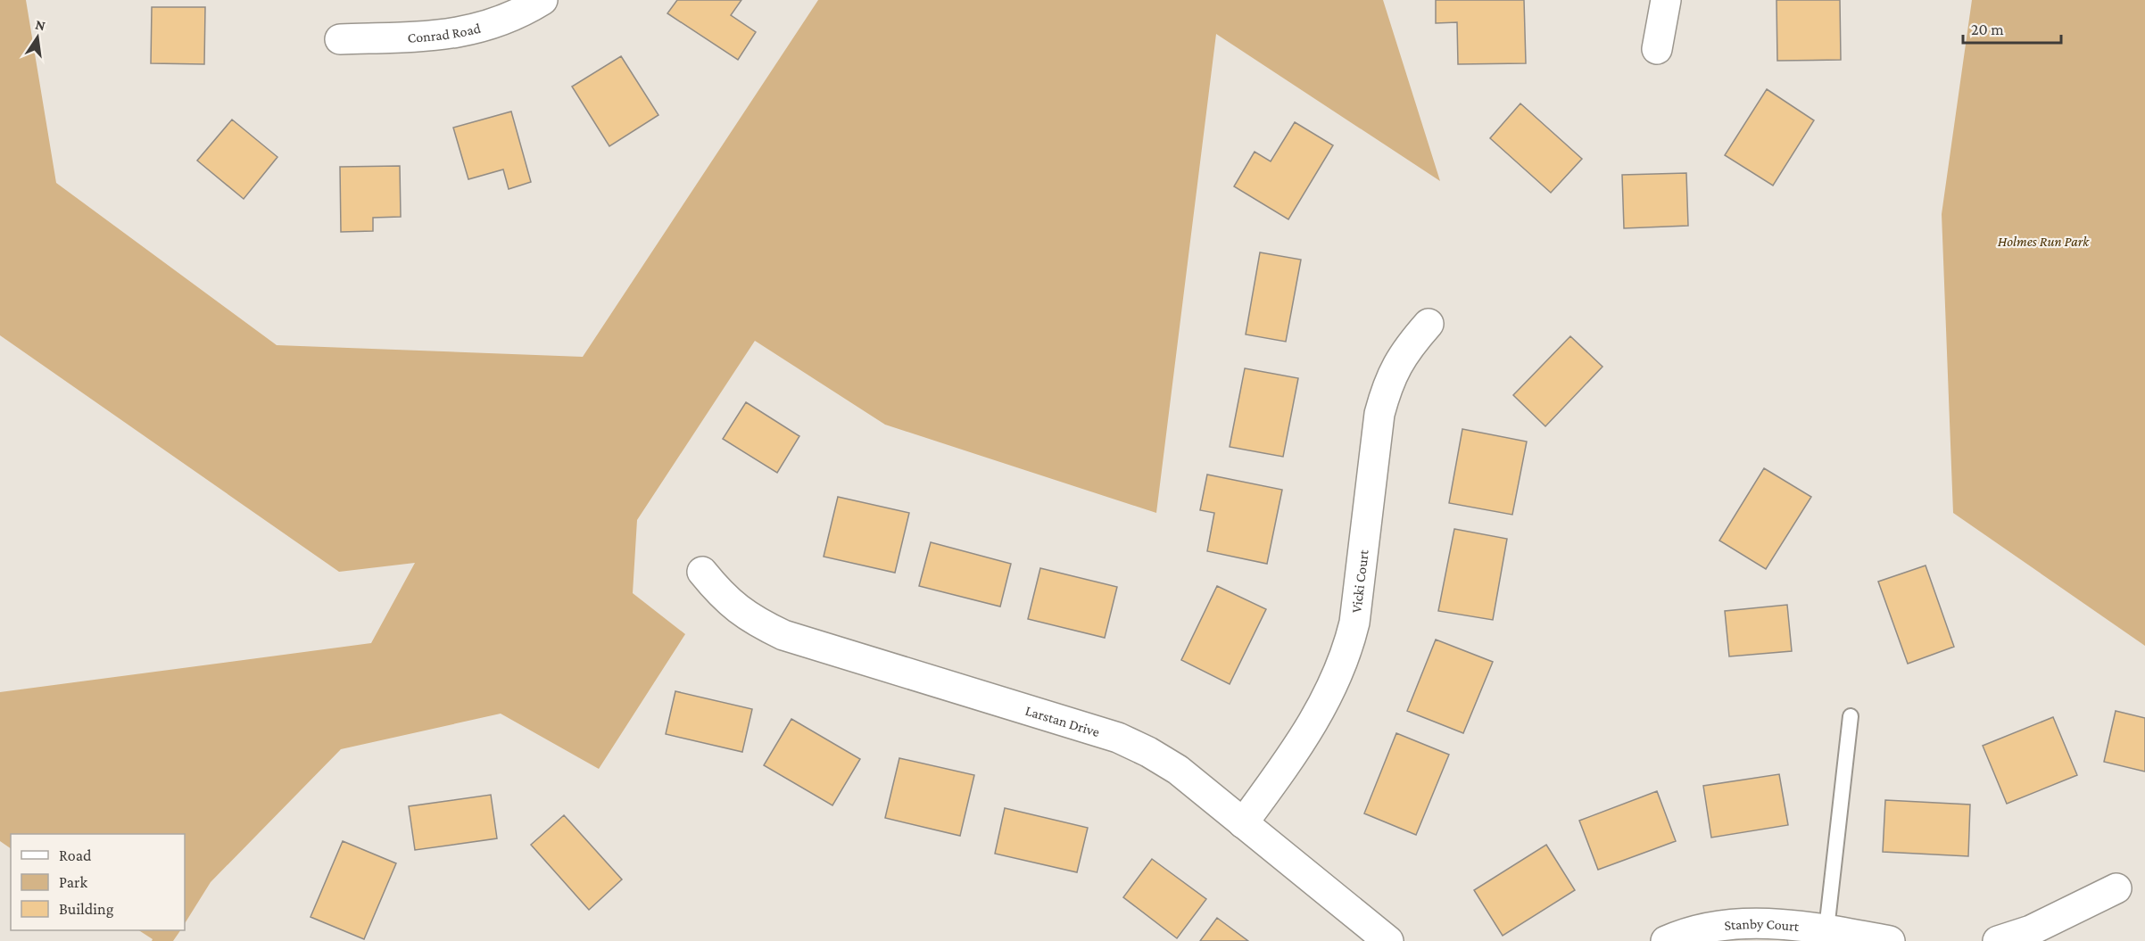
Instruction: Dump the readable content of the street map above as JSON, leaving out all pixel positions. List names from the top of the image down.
{
  "streets": {
    "street": [
      "Conrad Road",
      "Vicki Court",
      "Larstan Drive",
      "Stanby Court"
    ]
  },
  "crossings": [
    ["Vicki Court", "Larstan Drive"]
  ],
  "parks": ["Holmes Run Park"],
  "legend": ["Road", "Park", "Building"],
  "scale_bar": "20 m",
  "north": "top"
}
